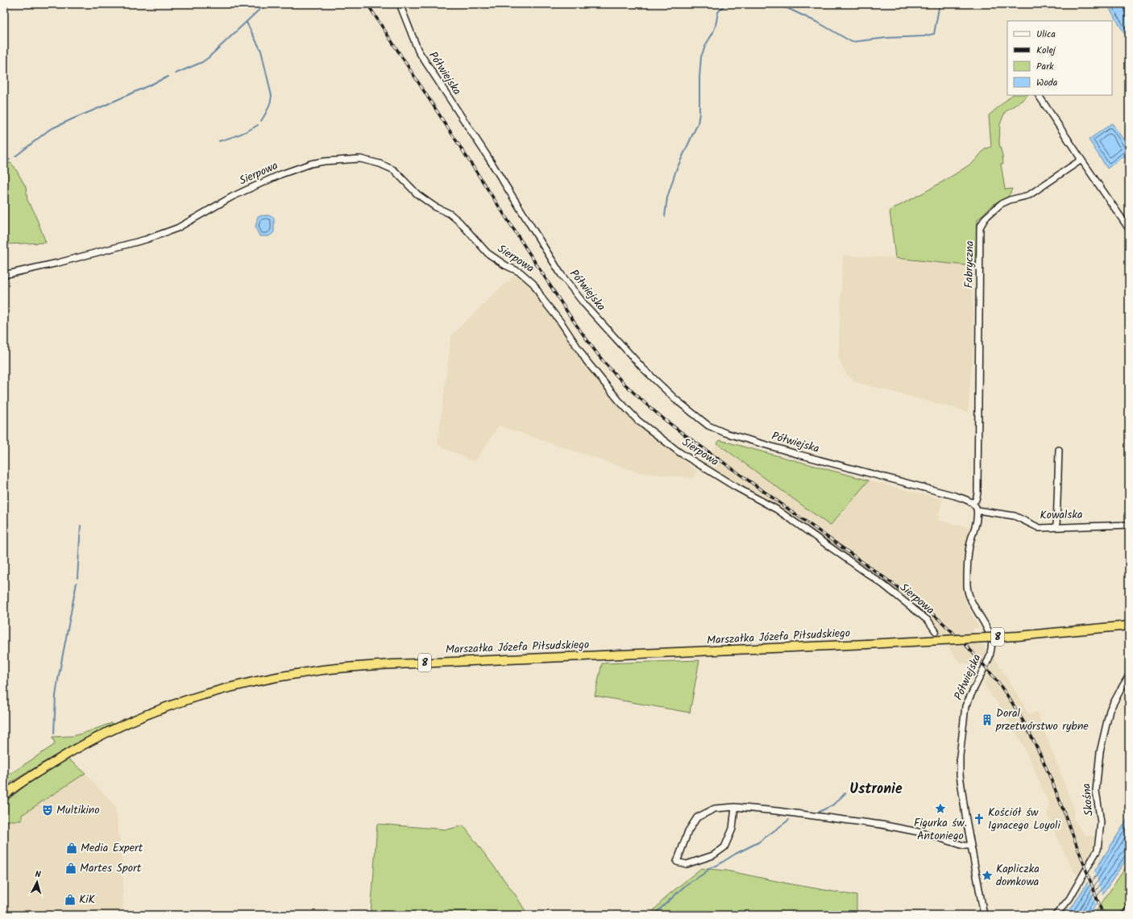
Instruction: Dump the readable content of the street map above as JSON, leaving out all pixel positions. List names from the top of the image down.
{
  "streets": {
    "highway": ["Marszałka Józefa Piłsudskiego", "8"],
    "street": [
      "Półwiejska",
      "Sierpowa",
      "Fabryczna",
      "Kowalska",
      "Skośna"
    ]
  },
  "crossings": [
    ["Półwiejska", "Fabryczna"],
    ["Półwiejska", "Kowalska"]
  ],
  "districts": ["Ustronie"],
  "places": {
    "building": ["Doral przetwórstwo rybne"],
    "place": ["Figurka św. Antoniego", "Kapliczka domkowa"],
    "theatre": ["Multikino"],
    "church": ["Kościół św Ignacego Loyoli"],
    "shop": ["Media Expert", "Martes Sport", "KiK"]
  },
  "legend": [
    "Ulica",
    "Kolej",
    "Park",
    "Woda"
  ],
  "north": "top"
}
